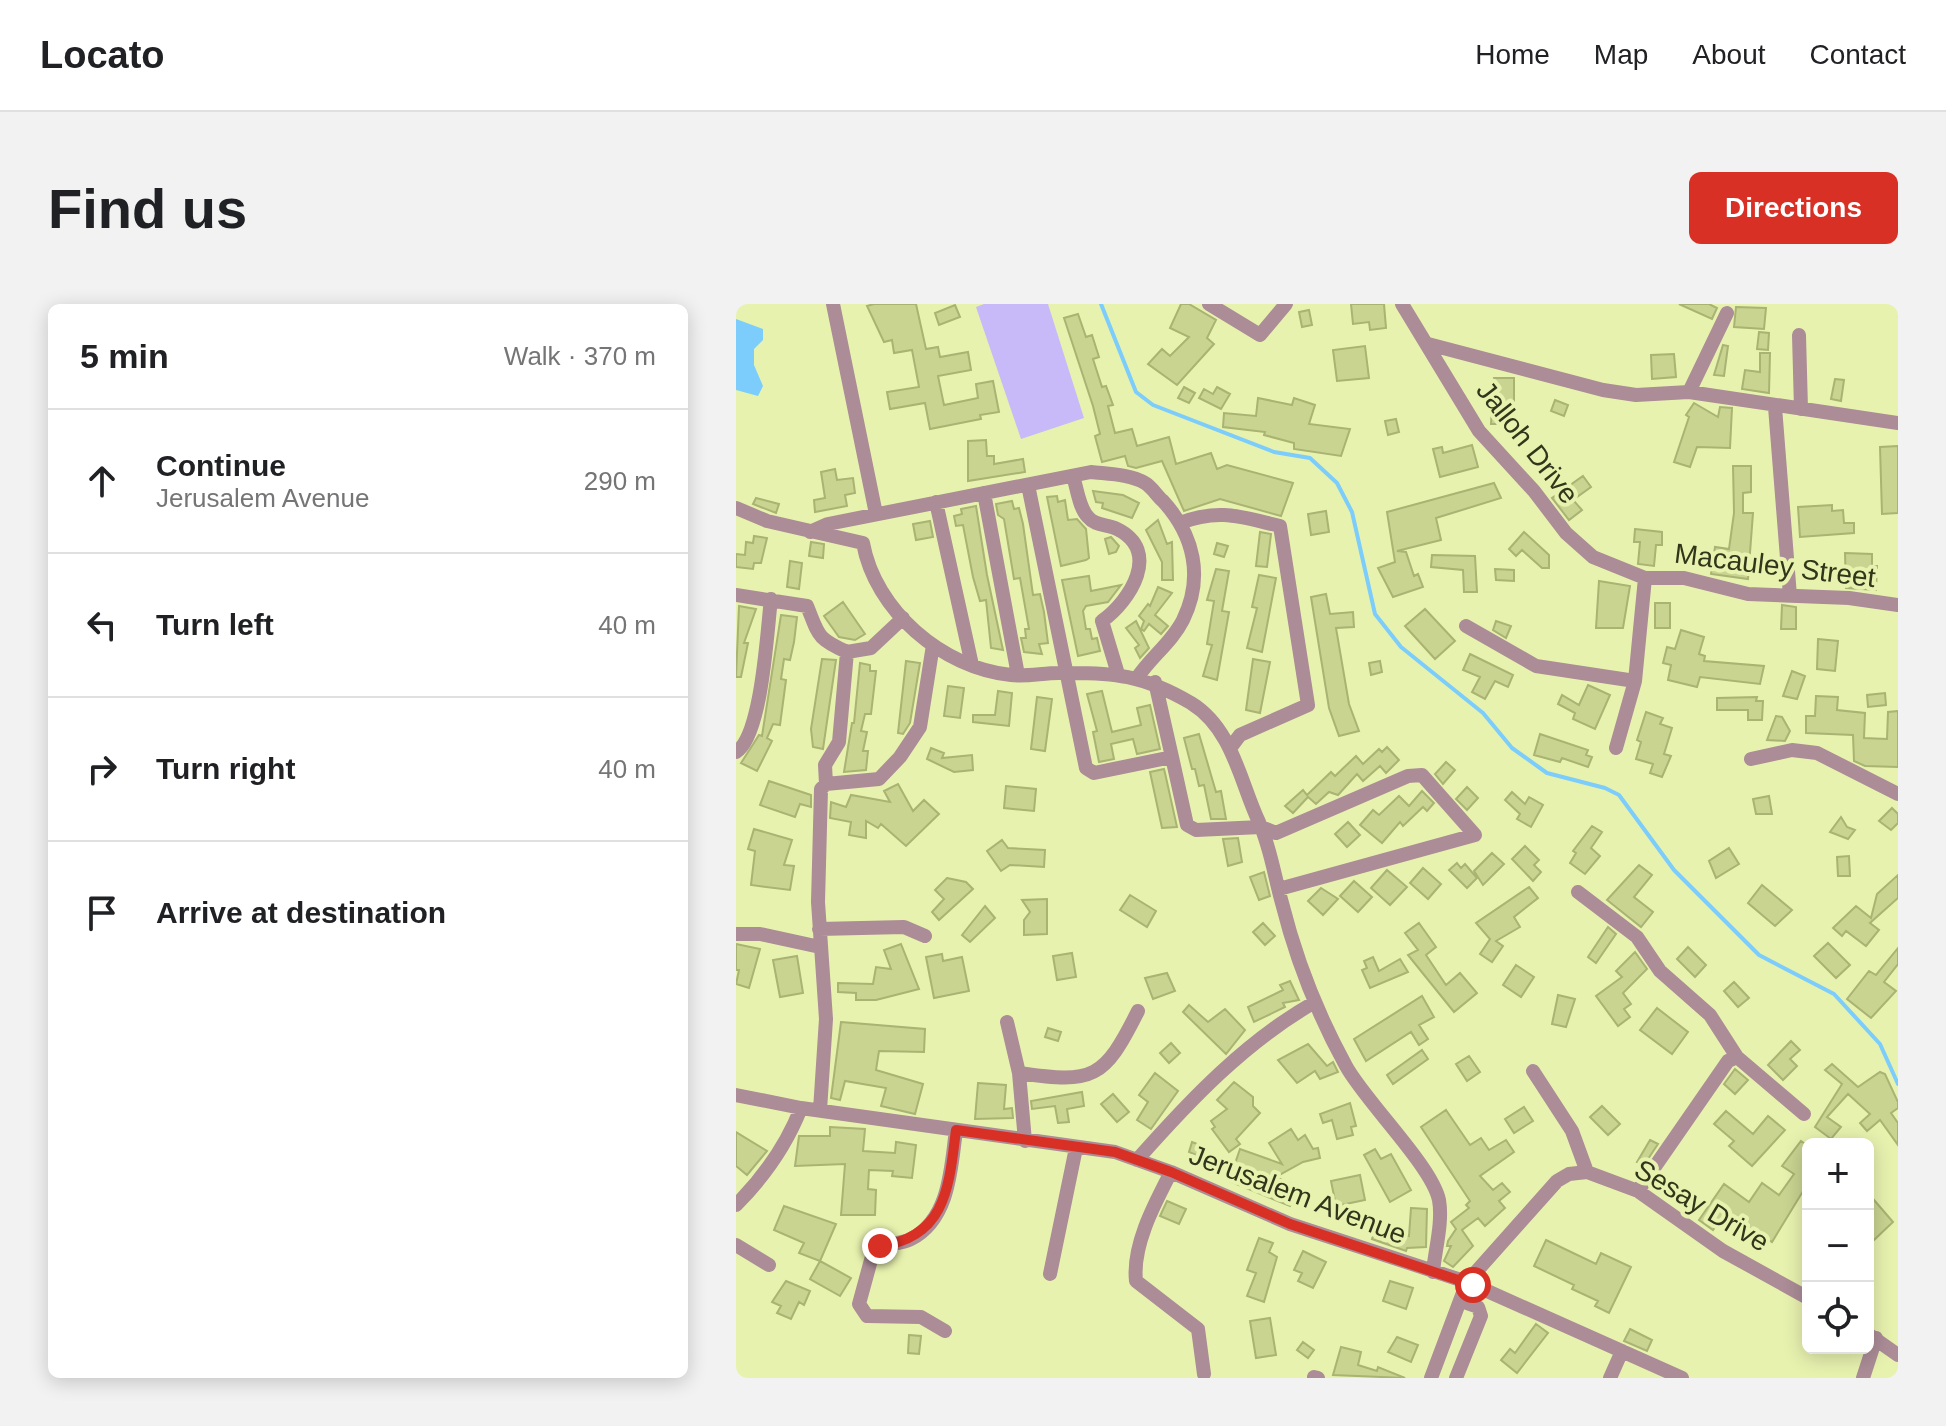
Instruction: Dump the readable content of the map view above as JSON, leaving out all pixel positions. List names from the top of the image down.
{
  "streets": {
    "street": [
      "Jalloh Drive",
      "Macauley Street",
      "Jerusalem Avenue",
      "Sesay Drive"
    ]
  },
  "crossings": [
    ["Jalloh Drive", "Macauley Street"]
  ],
  "page": {
    "header": "Locato",
    "nav": [
      "Home",
      "Map",
      "About",
      "Contact"
    ],
    "buttons": "Directions",
    "title": "Find us",
    "heading": ["5 min", "Walk · 370 m"],
    "list": [
      ["Continue", "Jerusalem Avenue", "290 m"],
      ["Turn left", "40 m"],
      ["Turn right", "40 m"],
      "Arrive at destination"
    ],
    "map_buttons": ["+", "−"]
  }
}
